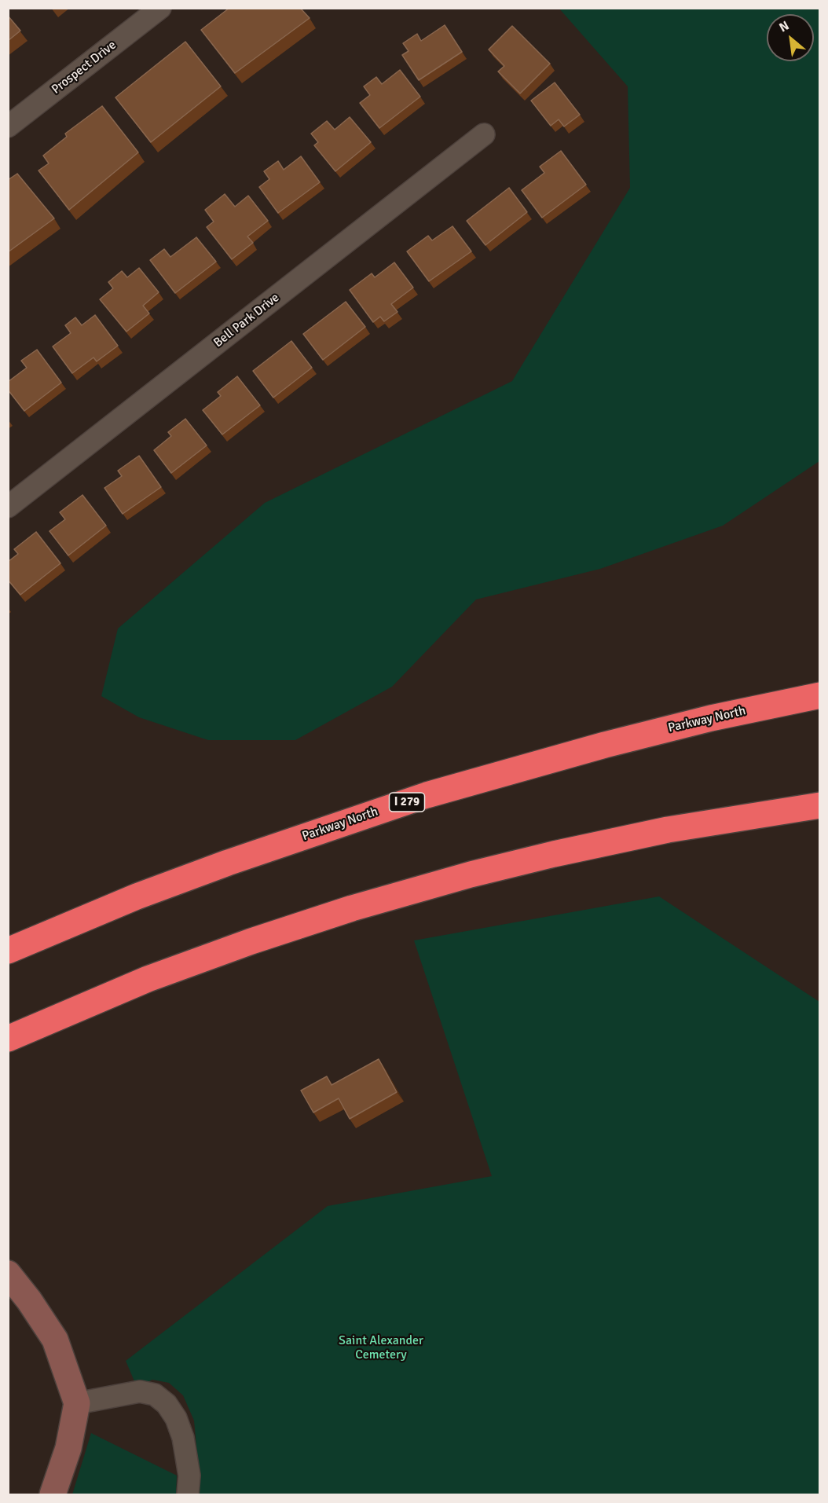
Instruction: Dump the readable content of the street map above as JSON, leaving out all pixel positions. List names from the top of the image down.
{
  "streets": {
    "highway": ["Parkway North", "I 279"],
    "street": ["Prospect Drive", "Bell Park Drive"]
  },
  "parks": ["Saint Alexander Cemetery"],
  "north": "top left"
}
